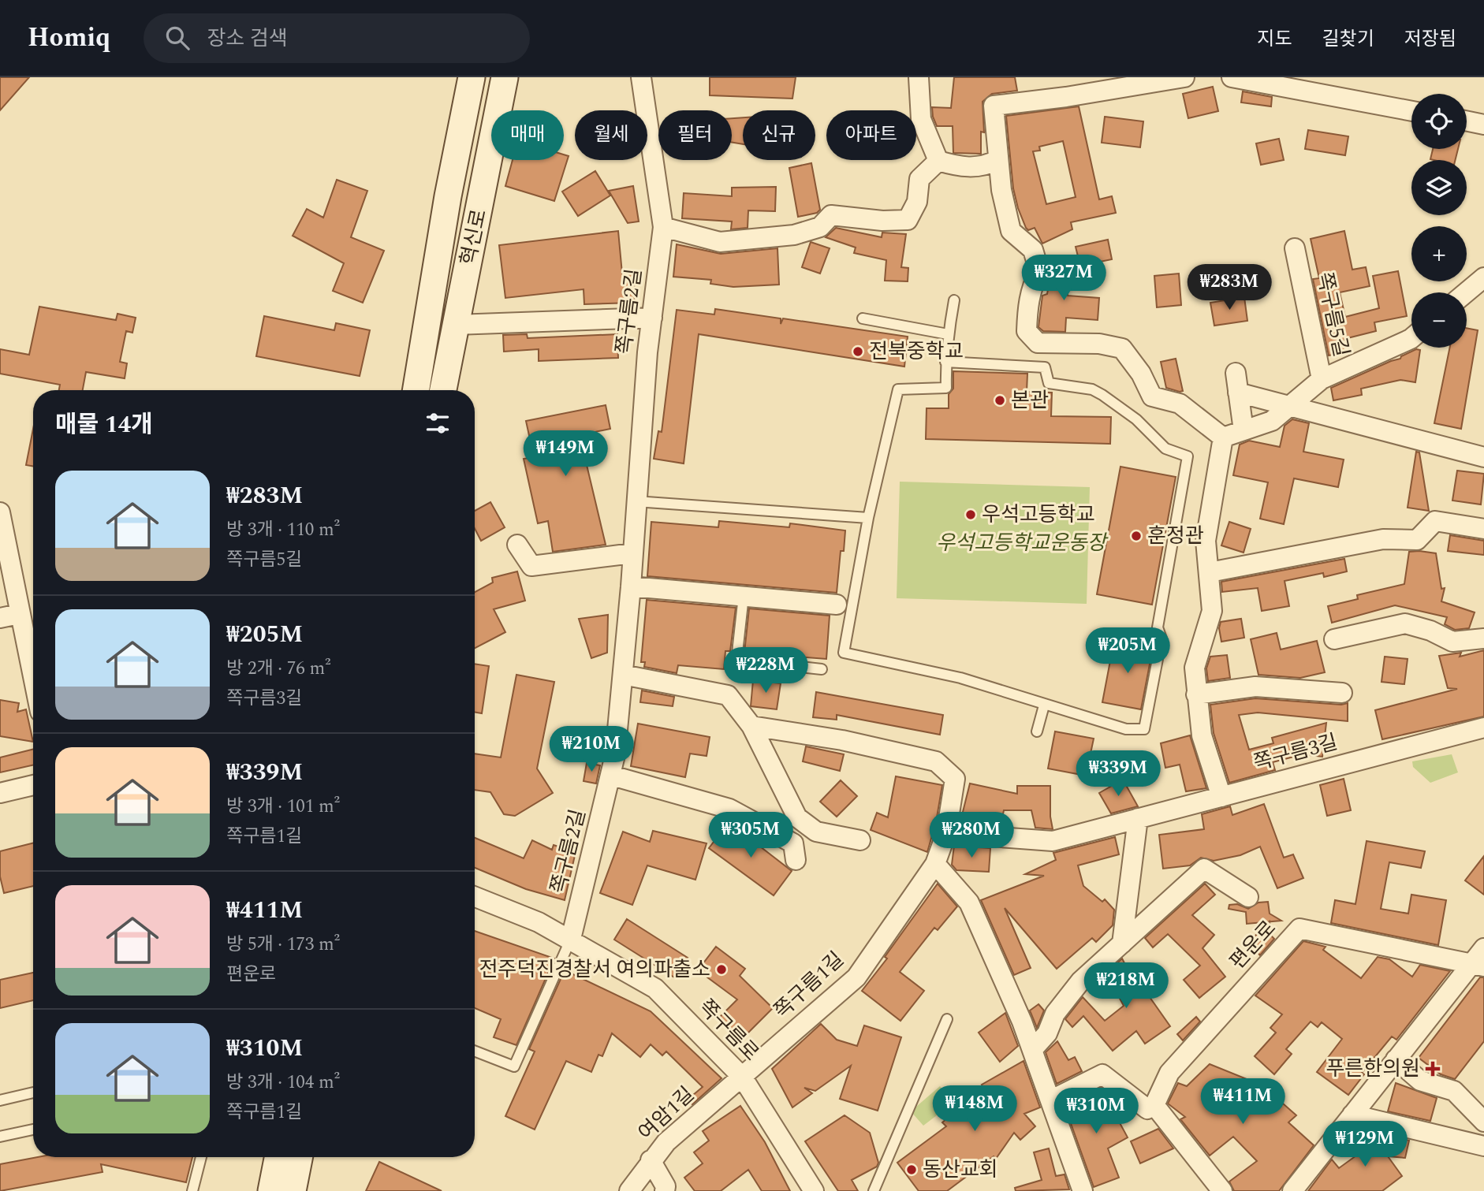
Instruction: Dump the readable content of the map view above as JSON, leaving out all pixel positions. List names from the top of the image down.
{
  "streets": {
    "street": [
      "혁신로",
      "쪽구름2길",
      "쪽구름5길",
      "쪽구름3길",
      "편운로",
      "쪽구름1길",
      "쪽구름로",
      "여암1길"
    ]
  },
  "crossings": [
    ["쪽구름2길", "쪽구름로"],
    ["쪽구름1길", "쪽구름로"],
    ["쪽구름1길", "여암1길"],
    ["쪽구름로", "여암1길"]
  ],
  "parks": ["우석고등학교운동장"],
  "places": {
    "other": [
      "전북중학교",
      "본관",
      "우석고등학교",
      "훈정관",
      "전주덕진경찰서 여의파출소",
      "동산교회"
    ],
    "health": ["푸른한의원"]
  },
  "page": {
    "header": "Homiq",
    "search": "장소 검색",
    "nav": ["지도", "길찾기", "저장됨"],
    "map_buttons": ["+", "−"],
    "chip": [
      "매매",
      "월세",
      "필터",
      "신규",
      "아파트"
    ],
    "price": [
      "₩327M",
      "₩283M",
      "₩149M",
      "₩205M",
      "₩228M",
      "₩210M",
      "₩339M",
      "₩305M",
      "₩280M",
      "₩218M",
      "₩411M",
      "₩148M",
      "₩310M",
      "₩129M"
    ],
    "heading": "매물 14개",
    "list": [
      {
        "name": "₩283M",
        "note": "방 3개 · 110 m² · 쪽구름5길"
      },
      {
        "name": "₩205M",
        "note": "방 2개 · 76 m² · 쪽구름3길"
      },
      {
        "name": "₩339M",
        "note": "방 3개 · 101 m² · 쪽구름1길"
      },
      {
        "name": "₩411M",
        "note": "방 5개 · 173 m² · 편운로"
      },
      {
        "name": "₩310M",
        "note": "방 3개 · 104 m² · 쪽구름1길"
      }
    ]
  }
}
